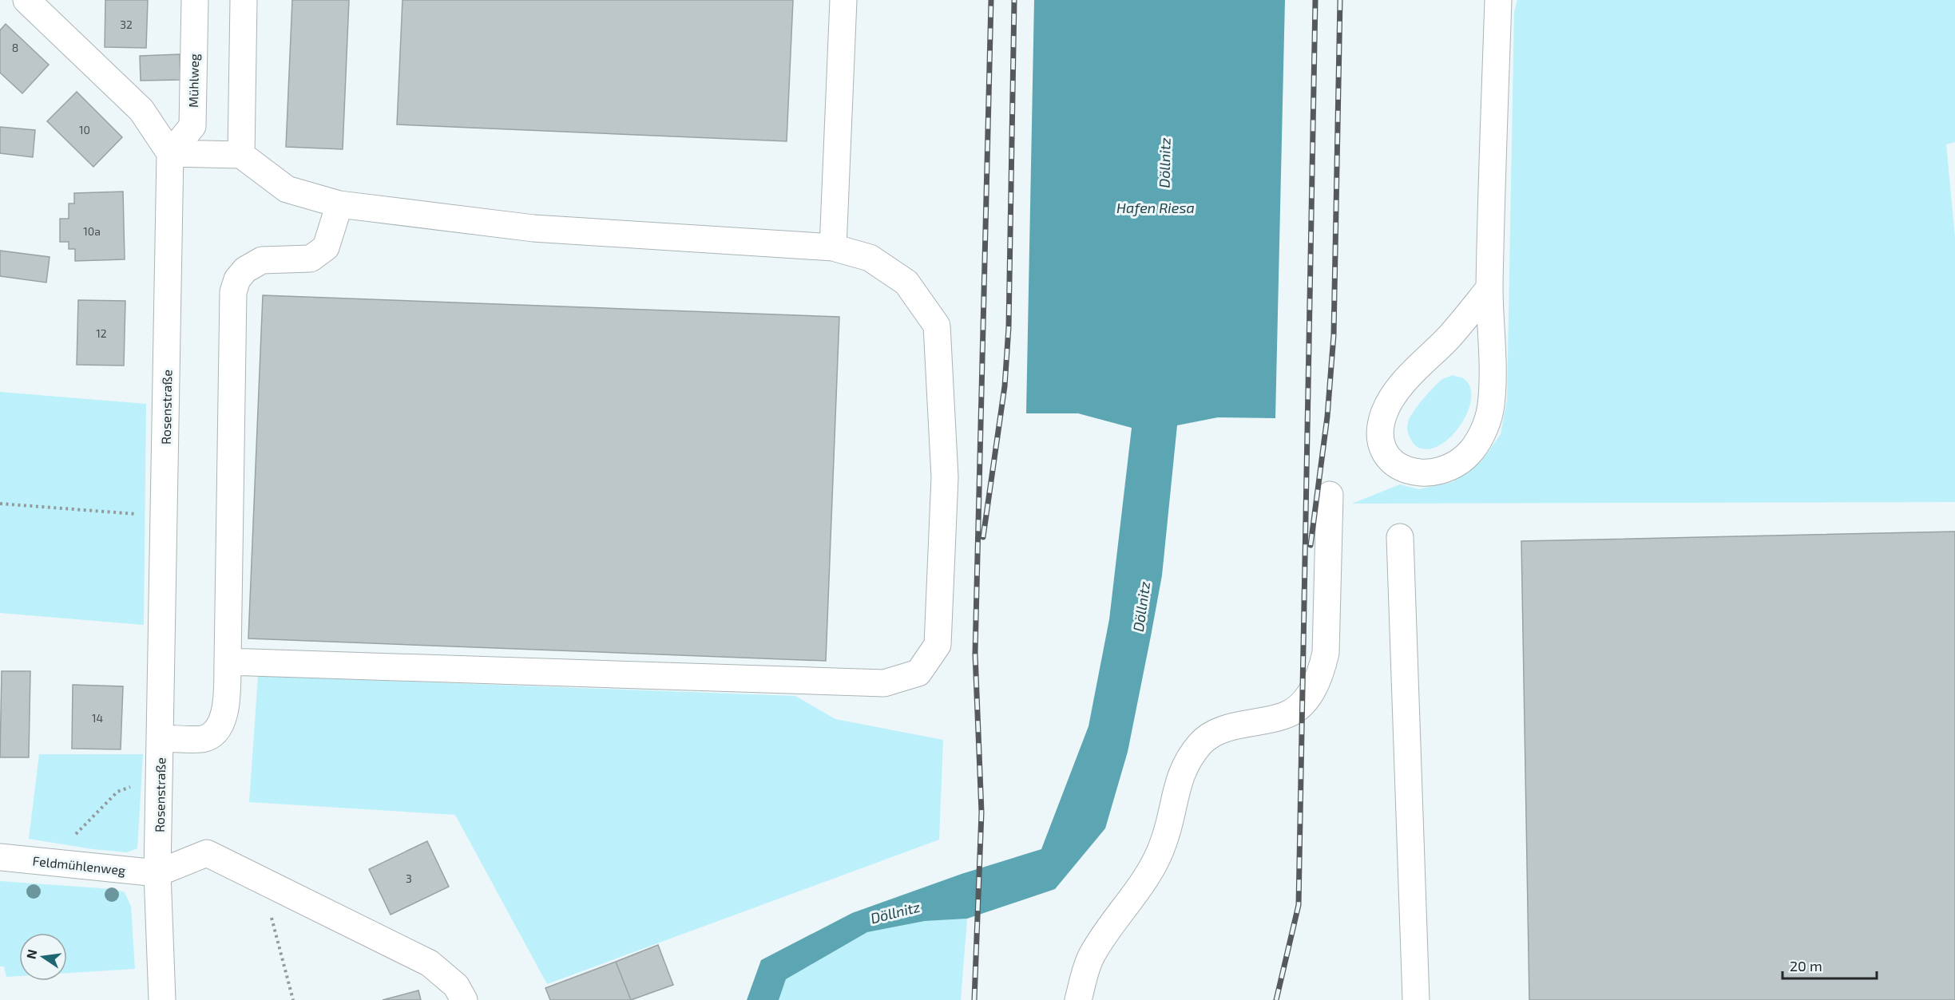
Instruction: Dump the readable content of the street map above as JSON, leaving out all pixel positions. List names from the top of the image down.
{
  "streets": {
    "street": ["Mühlweg", "Rosenstraße", "Feldmühlenweg"]
  },
  "crossings": [
    ["Mühlweg", "Rosenstraße"],
    ["Rosenstraße", "Feldmühlenweg"]
  ],
  "water": ["Döllnitz", "Hafen Riesa"],
  "house_numbers": [
    "32",
    "8",
    "10",
    "10a",
    "12",
    "14",
    "3"
  ],
  "scale_bar": "20 m",
  "north": "left"
}
